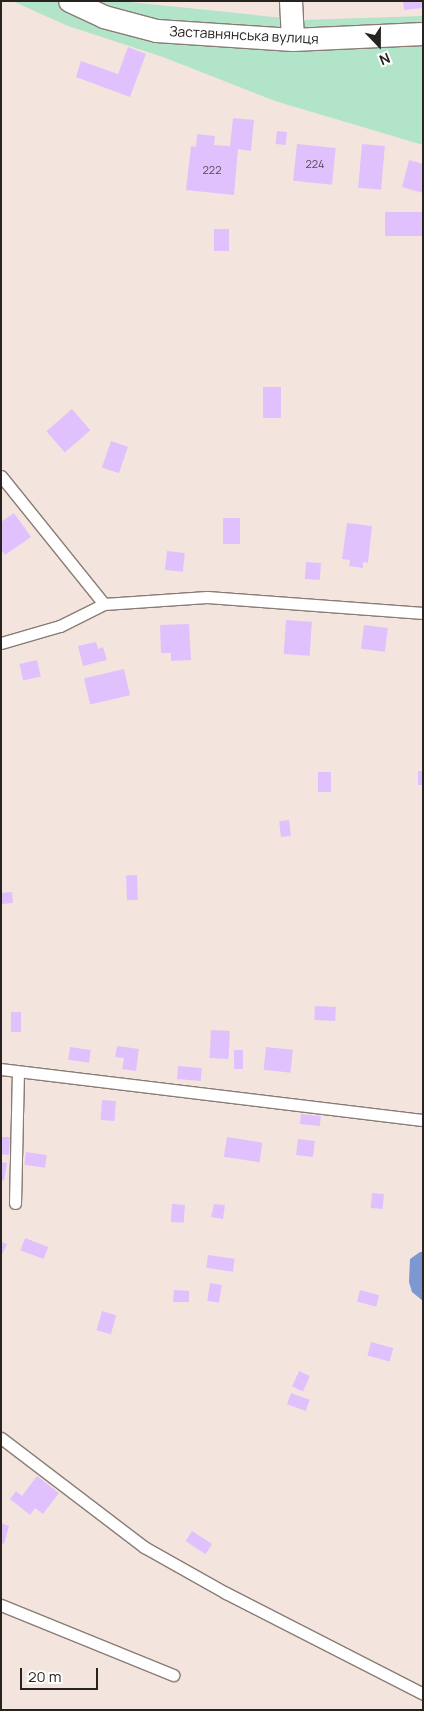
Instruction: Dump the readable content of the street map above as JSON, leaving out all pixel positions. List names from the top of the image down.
{
  "streets": {
    "street": ["Заставнянська вулиця"]
  },
  "house_numbers": ["224", "222"],
  "scale_bar": "20 m",
  "north": "bottom"
}
